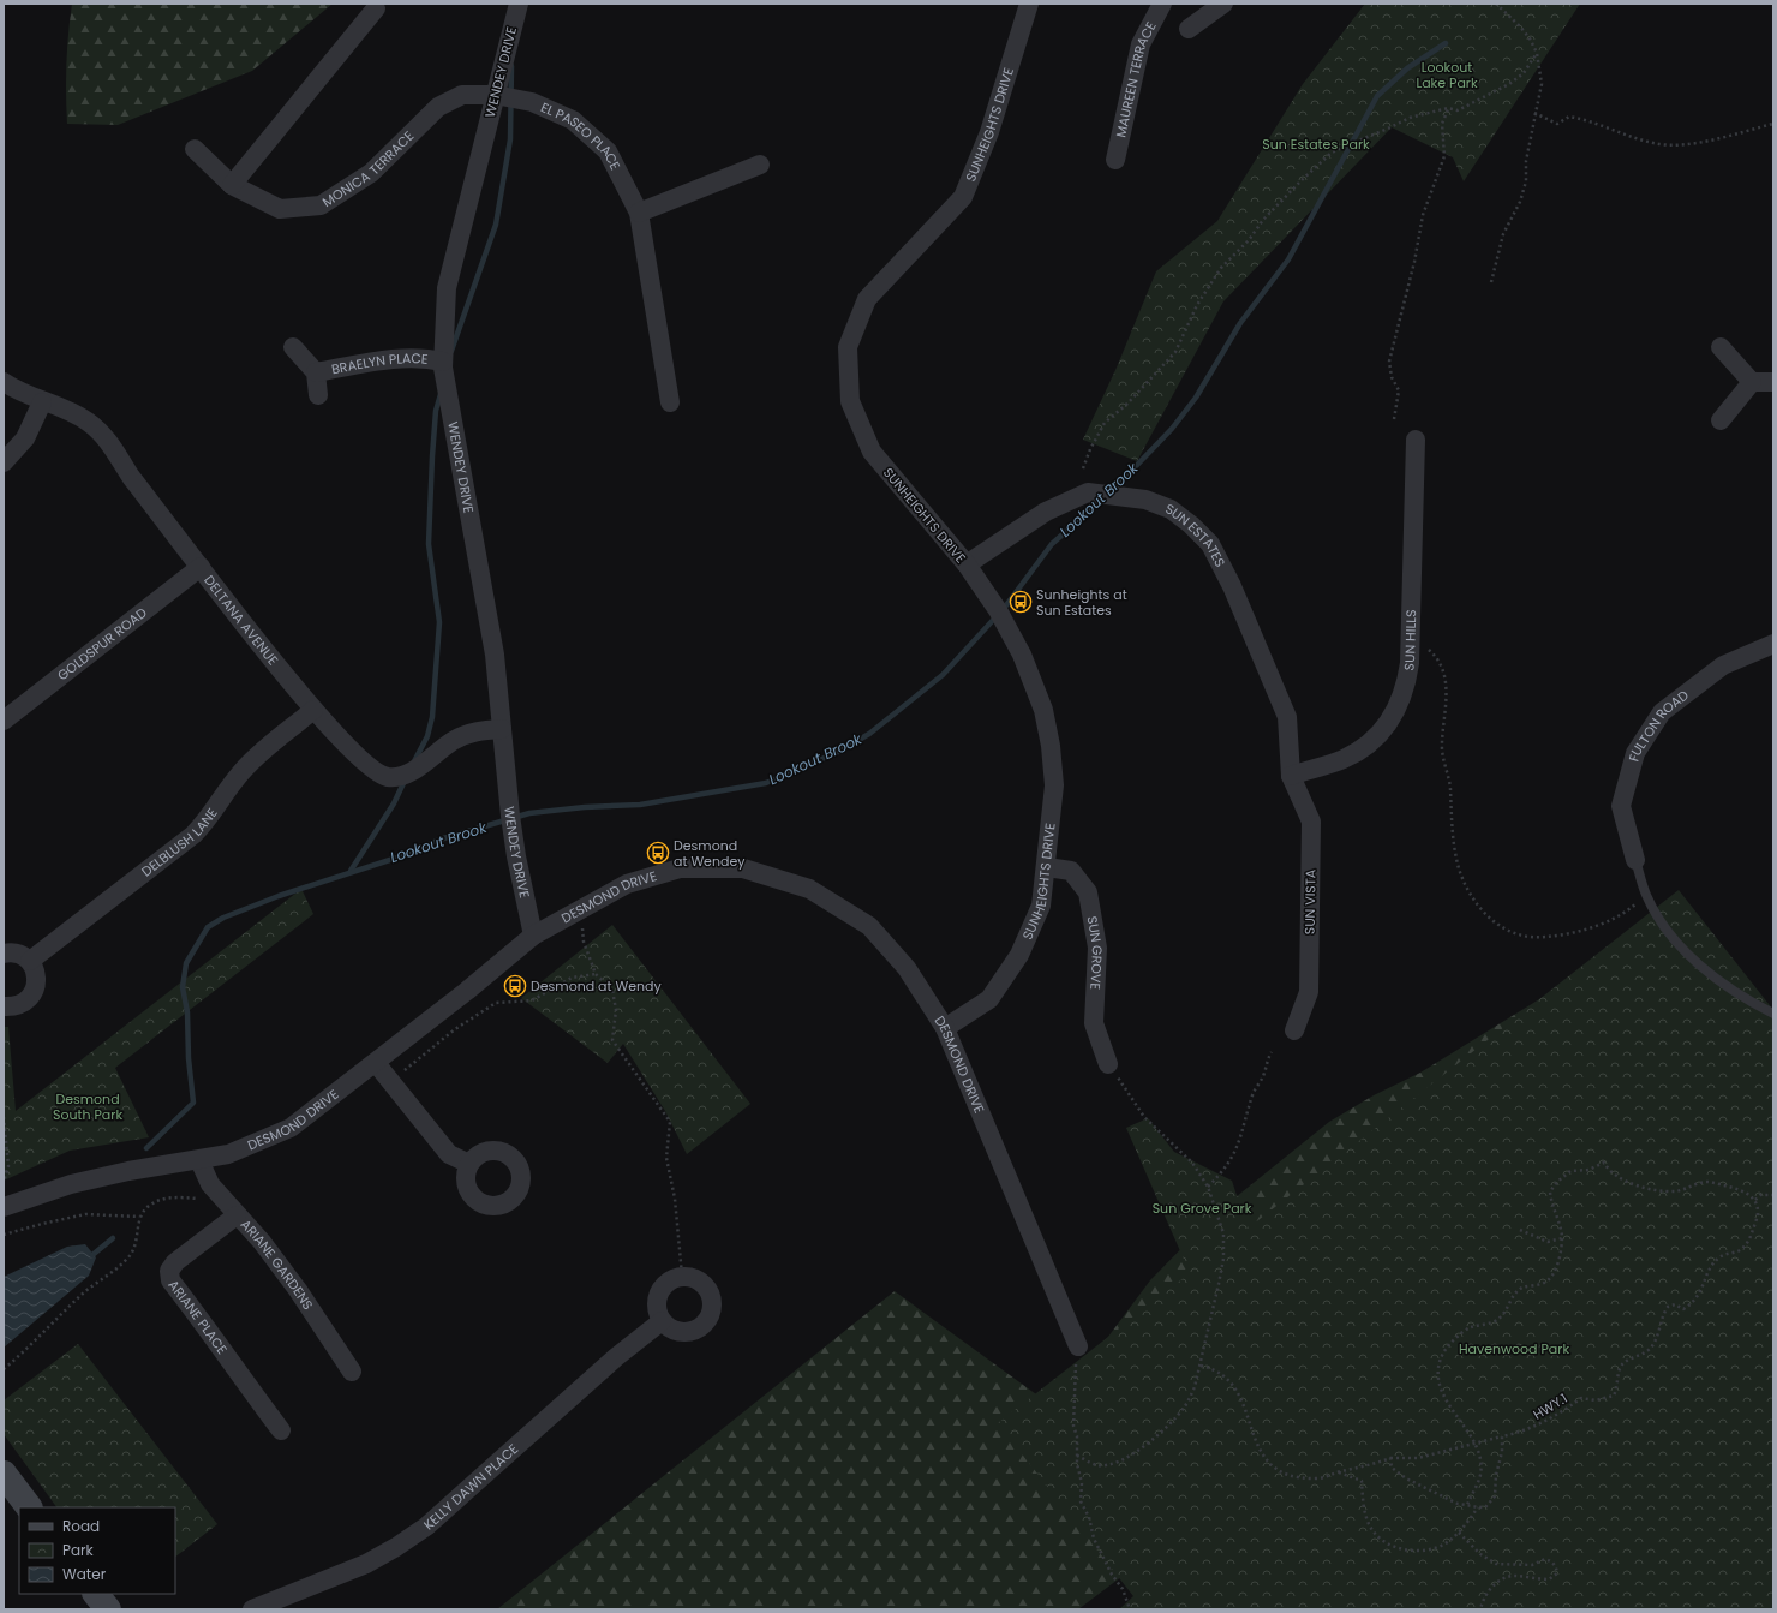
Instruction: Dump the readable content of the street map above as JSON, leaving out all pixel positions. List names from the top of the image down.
{
  "streets": {
    "street": [
      "WENDEY DRIVE",
      "MAUREEN TERRACE",
      "SUNHEIGHTS DRIVE",
      "EL PASEO PLACE",
      "MONICA TERRACE",
      "BRAELYN PLACE",
      "SUN ESTATES",
      "DELTANA AVENUE",
      "SUN HILLS",
      "GOLDSPUR ROAD",
      "FULTON ROAD",
      "DELBLUSH LANE",
      "DESMOND DRIVE",
      "SUN VISTA",
      "SUN GROVE",
      "ARIANE GARDENS",
      "ARIANE PLACE",
      "KELLY DAWN PLACE"
    ],
    "path": ["HWY.1"]
  },
  "crossings": [
    ["WENDEY DRIVE", "EL PASEO PLACE"],
    ["WENDEY DRIVE", "MONICA TERRACE"],
    ["WENDEY DRIVE", "BRAELYN PLACE"],
    ["WENDEY DRIVE", "DELTANA AVENUE"],
    ["WENDEY DRIVE", "DESMOND DRIVE"],
    ["SUNHEIGHTS DRIVE", "SUN ESTATES"],
    ["SUNHEIGHTS DRIVE", "DESMOND DRIVE"],
    ["SUNHEIGHTS DRIVE", "SUN GROVE"],
    ["EL PASEO PLACE", "MONICA TERRACE"],
    ["SUN ESTATES", "SUN HILLS"],
    ["SUN ESTATES", "SUN VISTA"],
    ["DELTANA AVENUE", "GOLDSPUR ROAD"],
    ["DELTANA AVENUE", "DELBLUSH LANE"],
    ["SUN HILLS", "SUN VISTA"],
    ["DESMOND DRIVE", "ARIANE GARDENS"],
    ["ARIANE GARDENS", "ARIANE PLACE"]
  ],
  "water": ["Lookout Brook"],
  "parks": [
    "Lookout Lake Park",
    "Sun Estates Park",
    "Desmond South Park",
    "Sun Grove Park",
    "Havenwood Park"
  ],
  "places": {
    "bus stop": ["Sunheights at Sun Estates", "Desmond at Wendey", "Desmond at Wendy"]
  },
  "legend": ["Road", "Park", "Water"]
}
